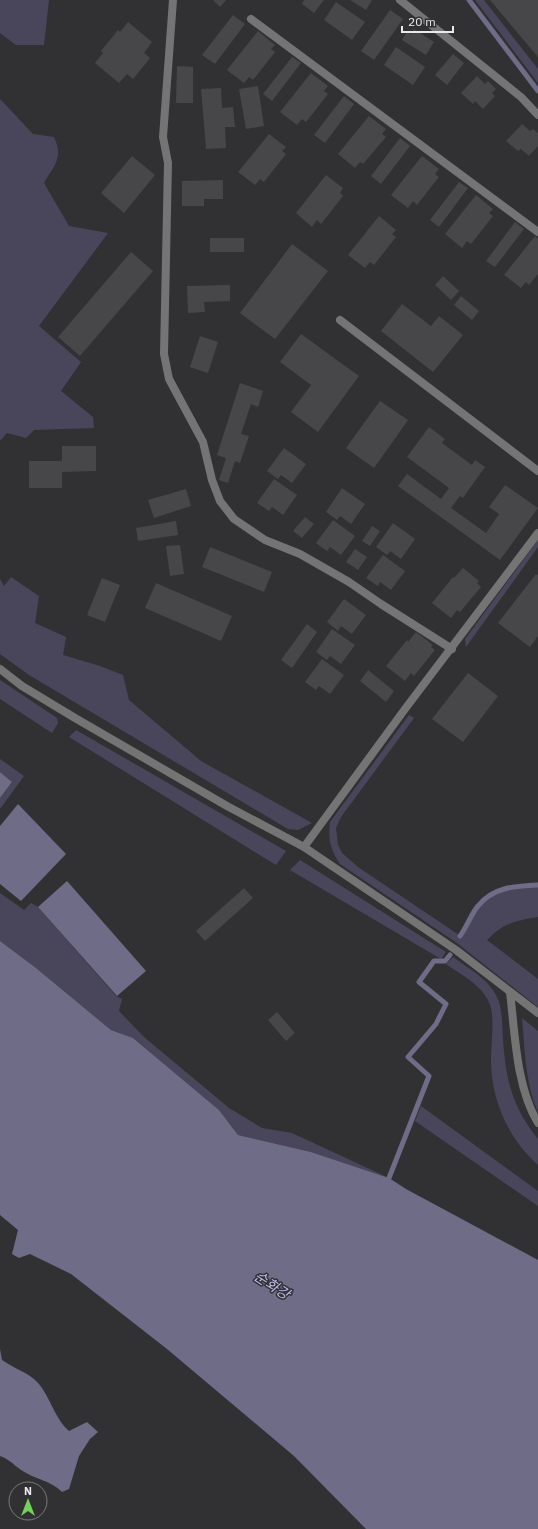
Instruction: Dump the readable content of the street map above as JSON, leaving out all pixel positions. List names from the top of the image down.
{
  "water": ["순화강"],
  "scale_bar": "20 m",
  "north": "top"
}
